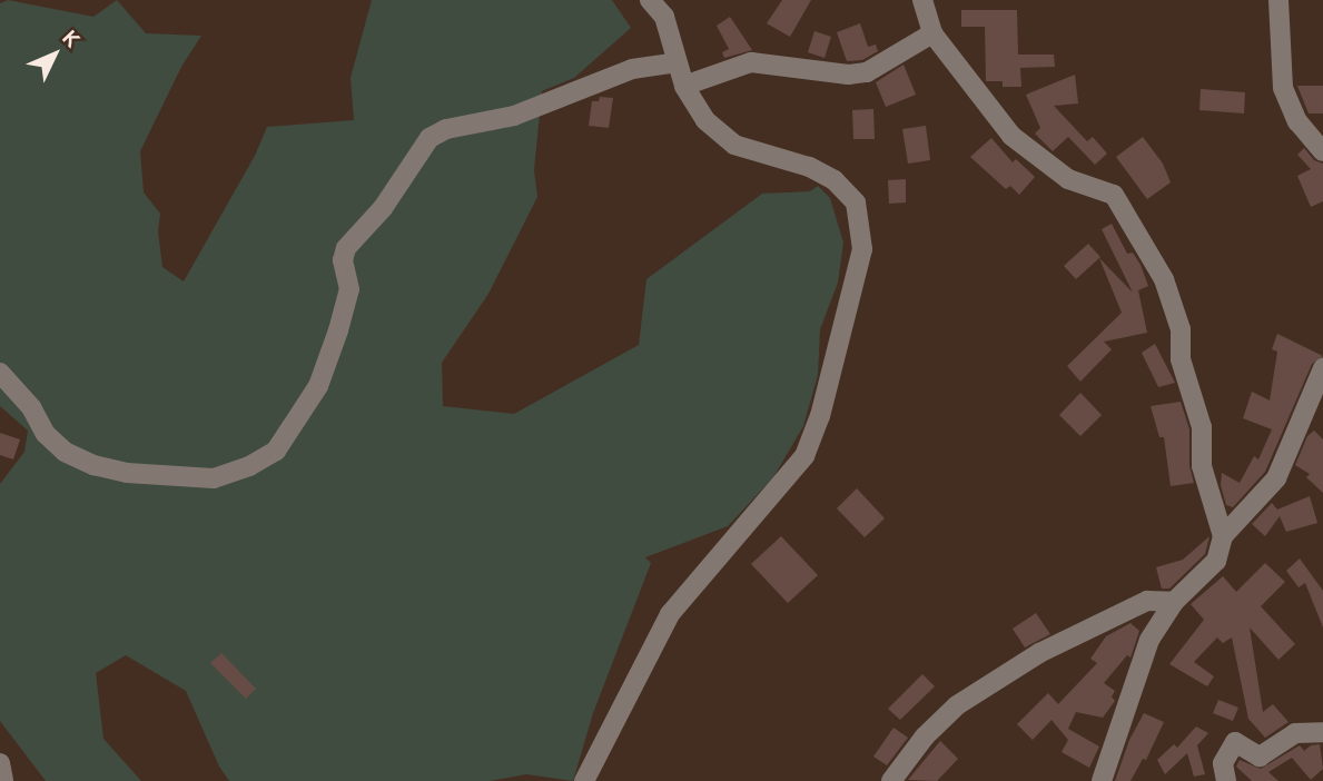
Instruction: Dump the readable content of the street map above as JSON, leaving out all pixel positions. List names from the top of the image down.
{
  "north": "top right"
}
